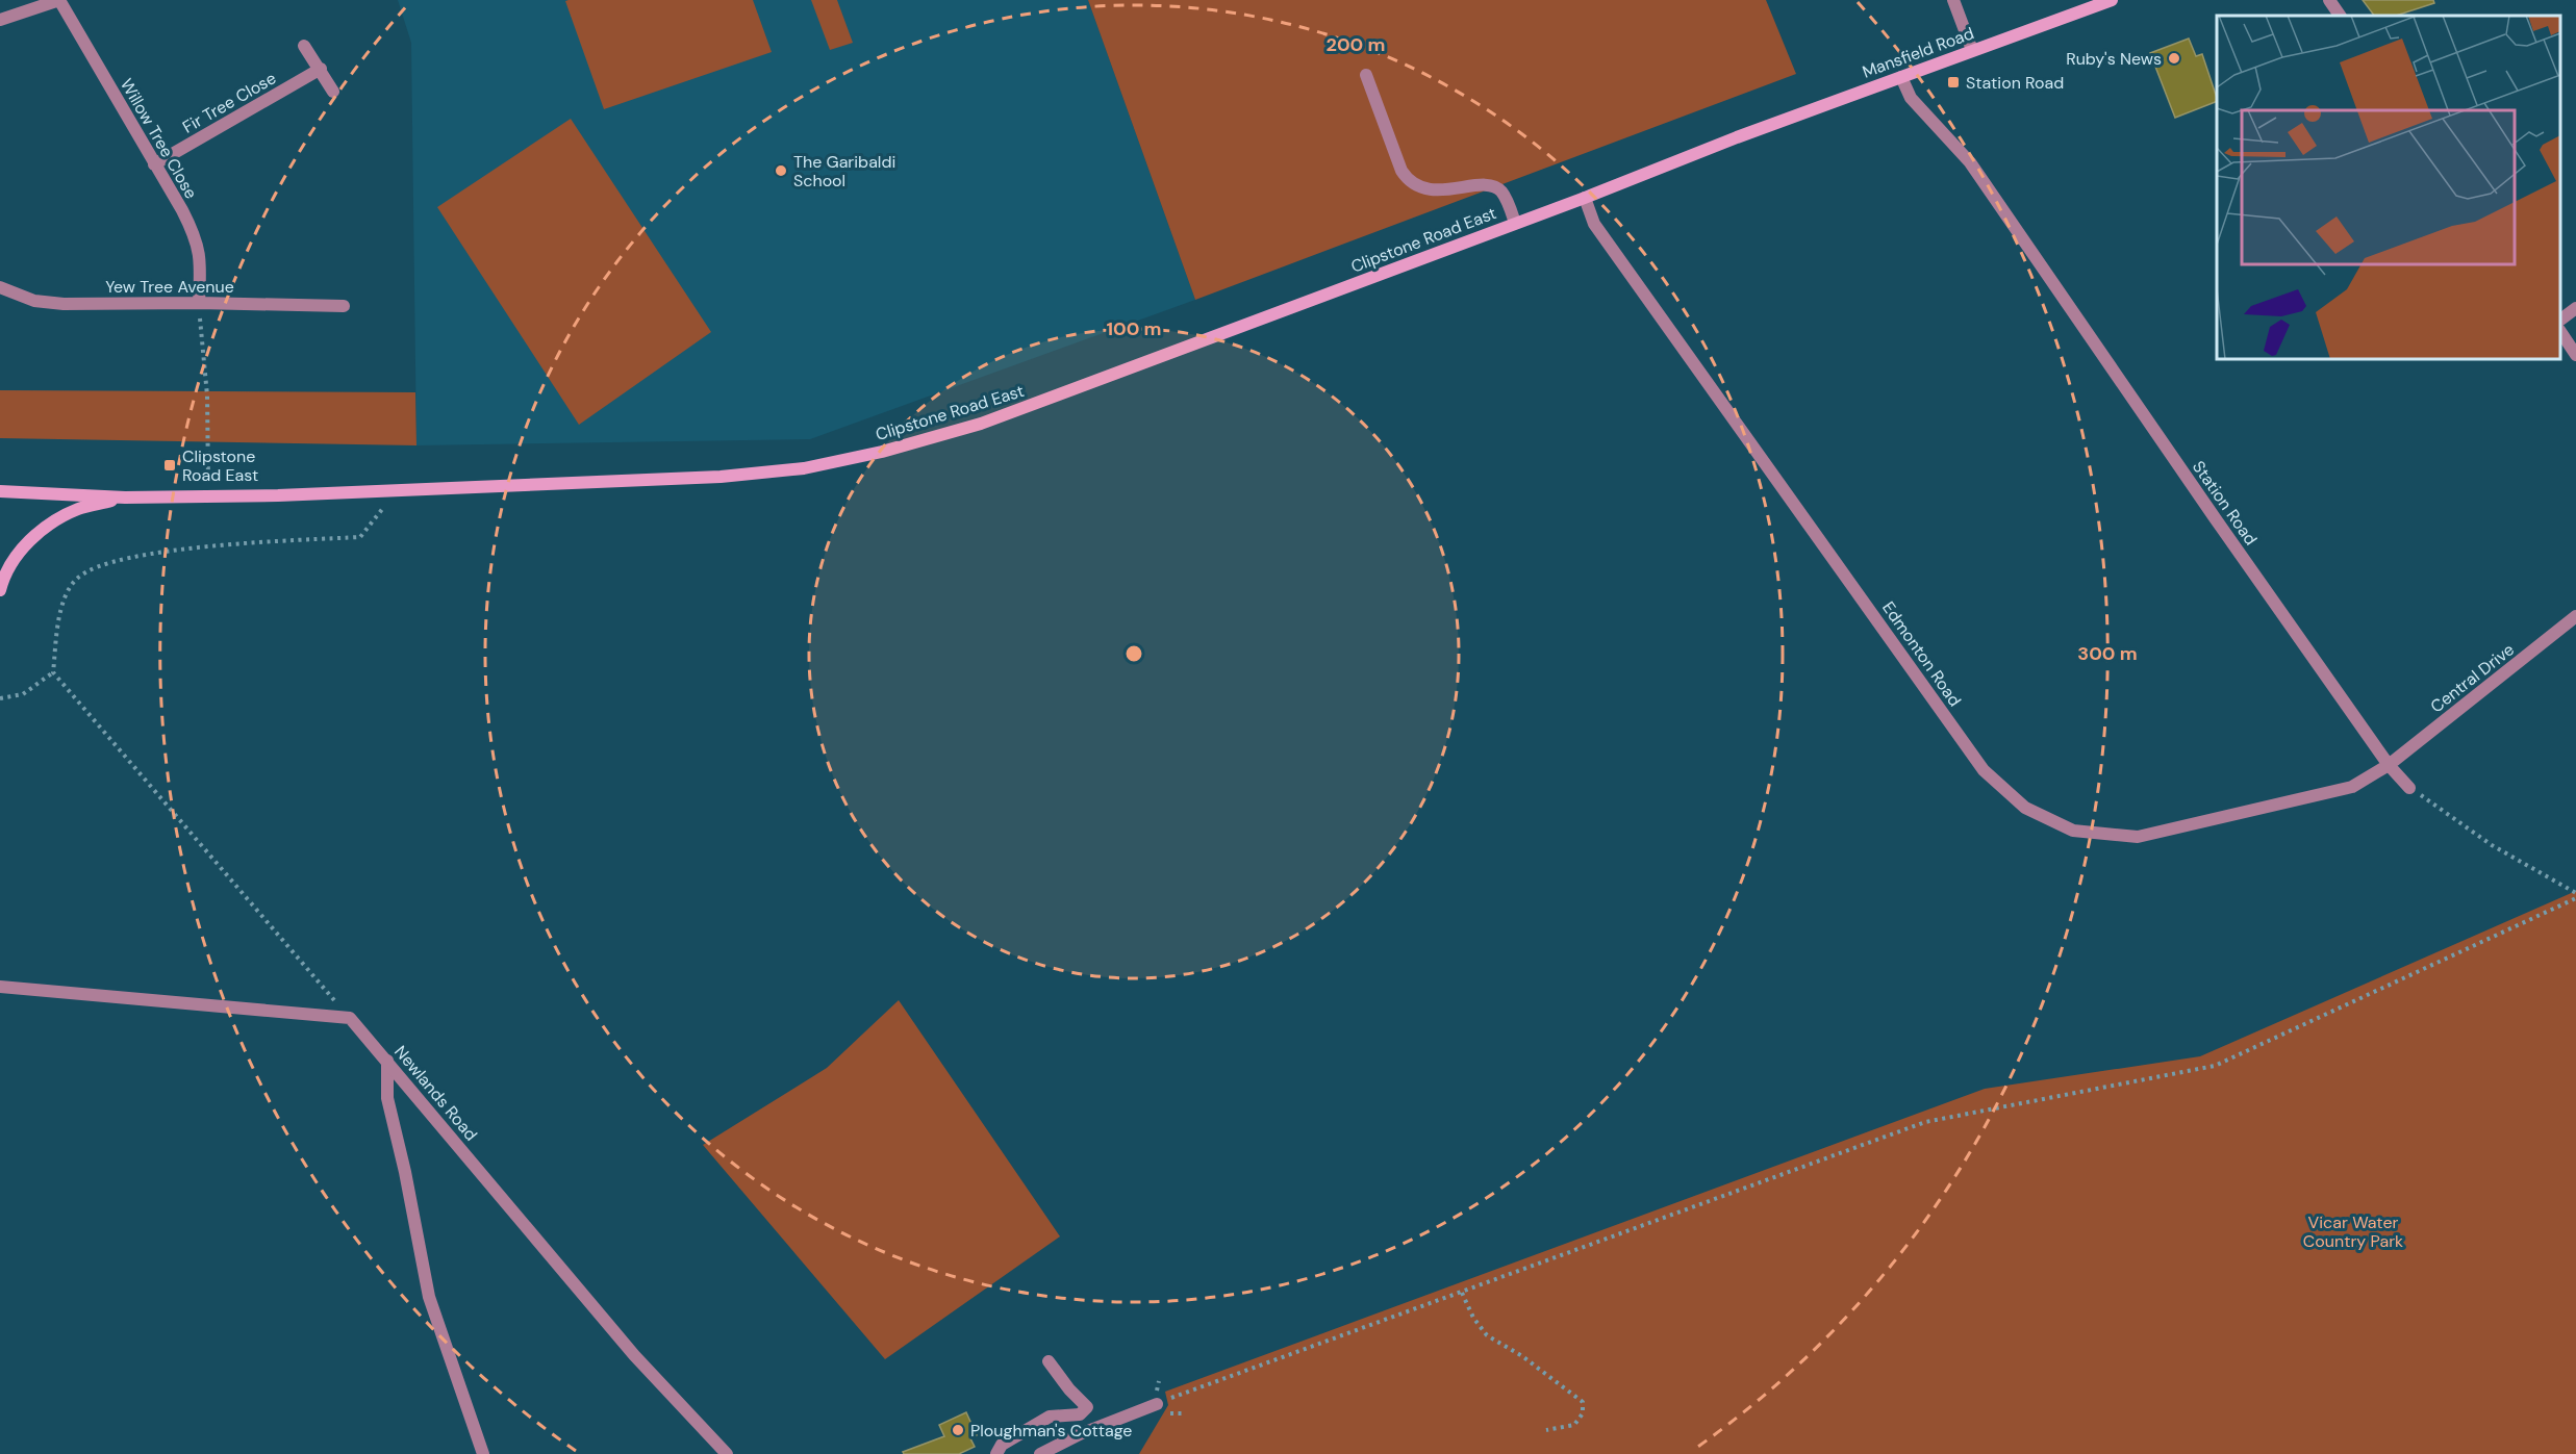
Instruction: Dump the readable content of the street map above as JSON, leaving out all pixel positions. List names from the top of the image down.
{
  "streets": {
    "main road": ["Mansfield Road", "Clipstone Road East"],
    "street": [
      "Fir Tree Close",
      "Willow Tree Close",
      "Yew Tree Avenue",
      "Station Road",
      "Edmonton Road",
      "Central Drive",
      "Newlands Road"
    ]
  },
  "crossings": [
    ["Mansfield Road", "Clipstone Road East"],
    ["Mansfield Road", "Station Road"],
    ["Fir Tree Close", "Willow Tree Close"],
    ["Willow Tree Close", "Yew Tree Avenue"],
    ["Clipstone Road East", "Edmonton Road"],
    ["Station Road", "Edmonton Road"],
    ["Station Road", "Central Drive"],
    ["Edmonton Road", "Central Drive"]
  ],
  "parks": ["Vicar Water Country Park"],
  "places": {
    "other": ["Ruby's News", "The Garibaldi School", "Ploughman's Cottage"],
    "transit": ["Station Road", "Clipstone Road East"]
  },
  "rings": ["200 m", "100 m", "300 m"]
}
